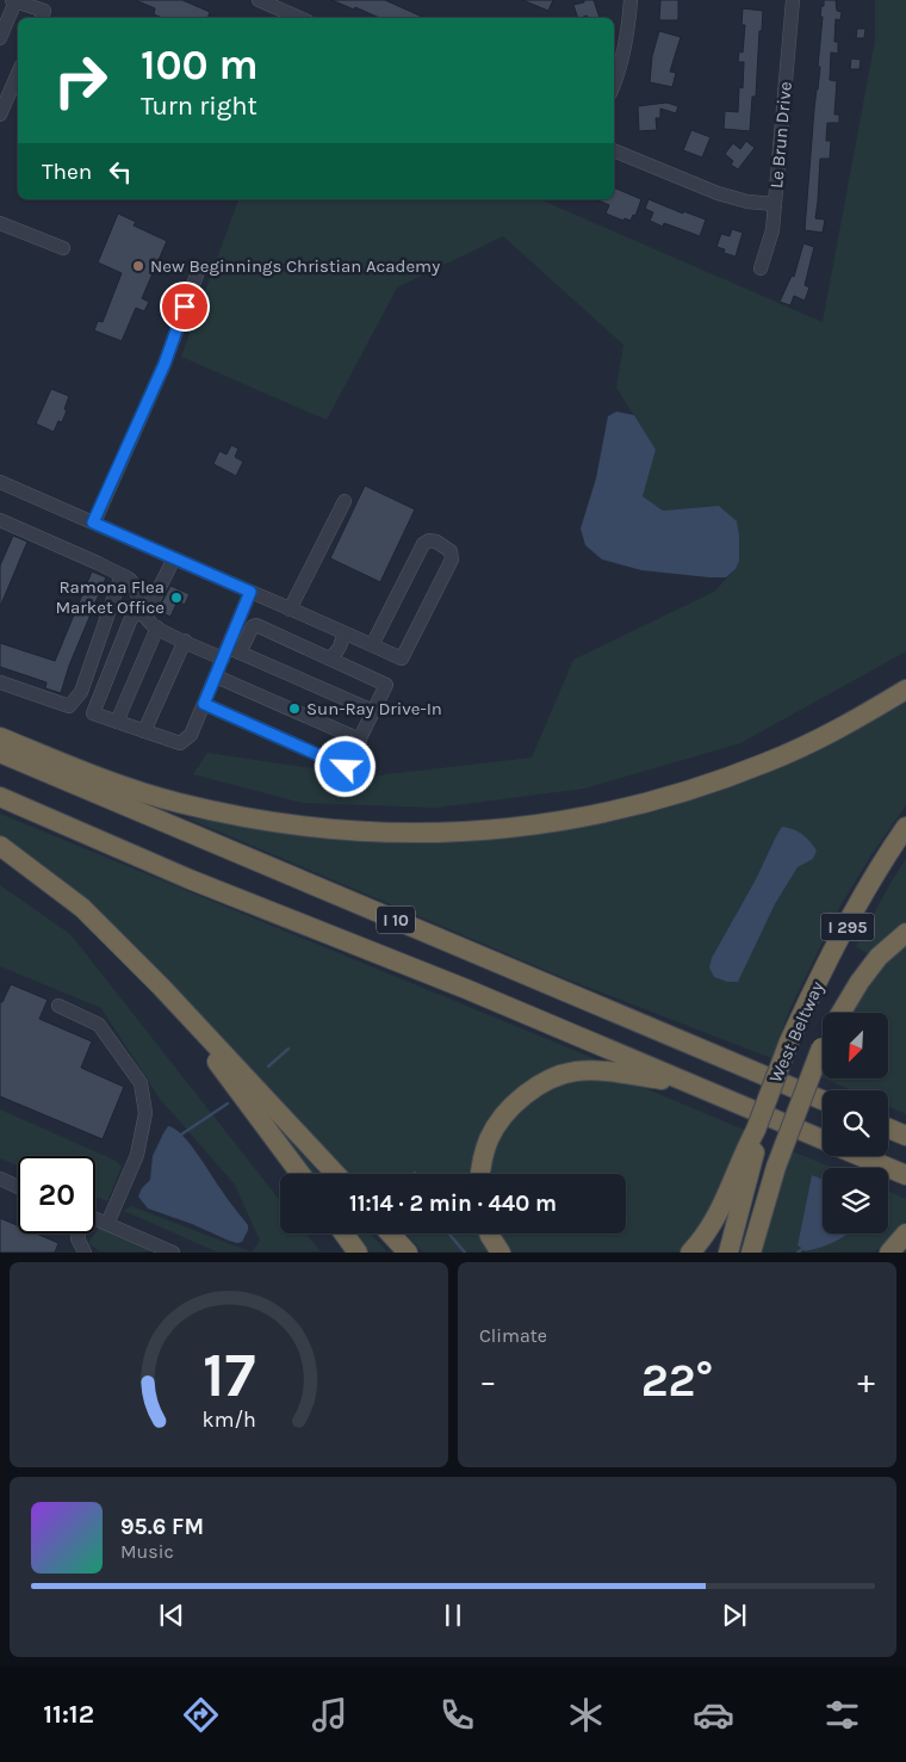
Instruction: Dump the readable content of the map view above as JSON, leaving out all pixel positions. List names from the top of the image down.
{
  "streets": {
    "highway": ["I 10", "I 295", "West Beltway"],
    "street": ["Le Brun Drive"]
  },
  "places": ["New Beginnings Christian Academy", "Ramona Flea Market Office", "Sun-Ray Drive-In"],
  "north": "bottom left",
  "page": {
    "turn": ["100 m", "Turn right"],
    "then": "Then",
    "limit": "20",
    "trip": "11:14 · 2 min · 440 m",
    "tile": "Climate",
    "heat": ["−", "22°", "+"],
    "song": ["95.6 FM", "Music"],
    "tabs": "11:12",
    "gauge": ["17", "km/h"]
  }
}
